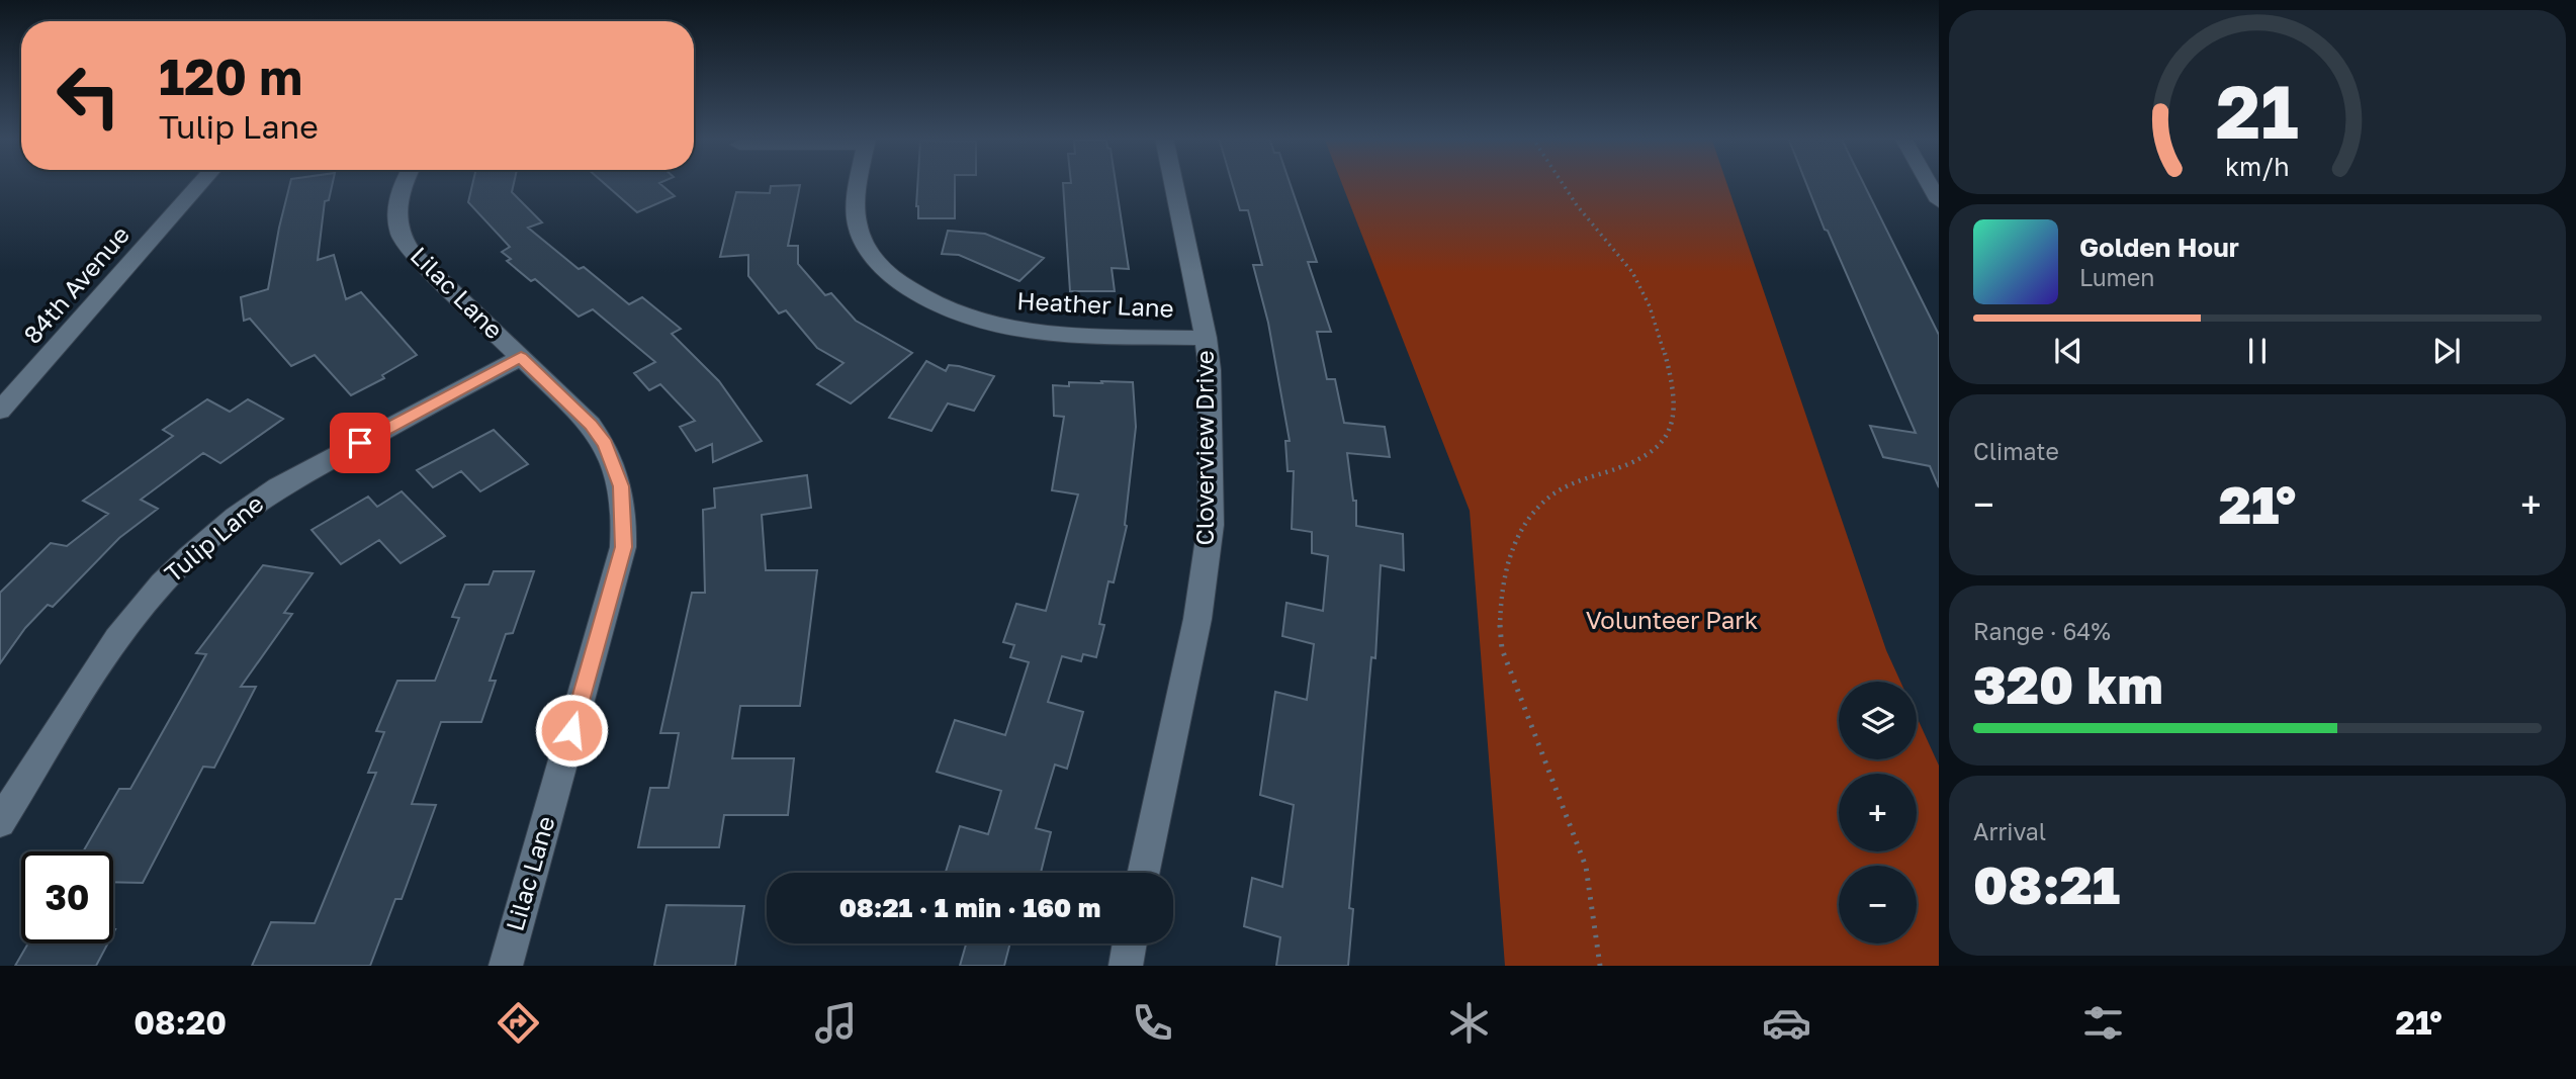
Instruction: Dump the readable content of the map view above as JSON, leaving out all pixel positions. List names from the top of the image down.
{
  "streets": {
    "street": [
      "84th Avenue",
      "Lilac Lane",
      "Heather Lane",
      "Cloverview Drive",
      "Tulip Lane"
    ]
  },
  "crossings": [
    ["Lilac Lane", "Tulip Lane"],
    ["Heather Lane", "Cloverview Drive"]
  ],
  "parks": ["Volunteer Park"],
  "page": {
    "turn": ["120 m", "Tulip Lane"],
    "song": ["Golden Hour", "Lumen"],
    "tile": [
      "Climate",
      ["Range · 64%", "320 km"],
      ["Arrival", "08:21"]
    ],
    "heat": ["−", "21°", "+"],
    "map_buttons": ["+", "−"],
    "limit": "30",
    "trip": "08:21 · 1 min · 160 m",
    "tabs": ["08:20", "21°"],
    "gauge": ["21", "km/h"]
  }
}
